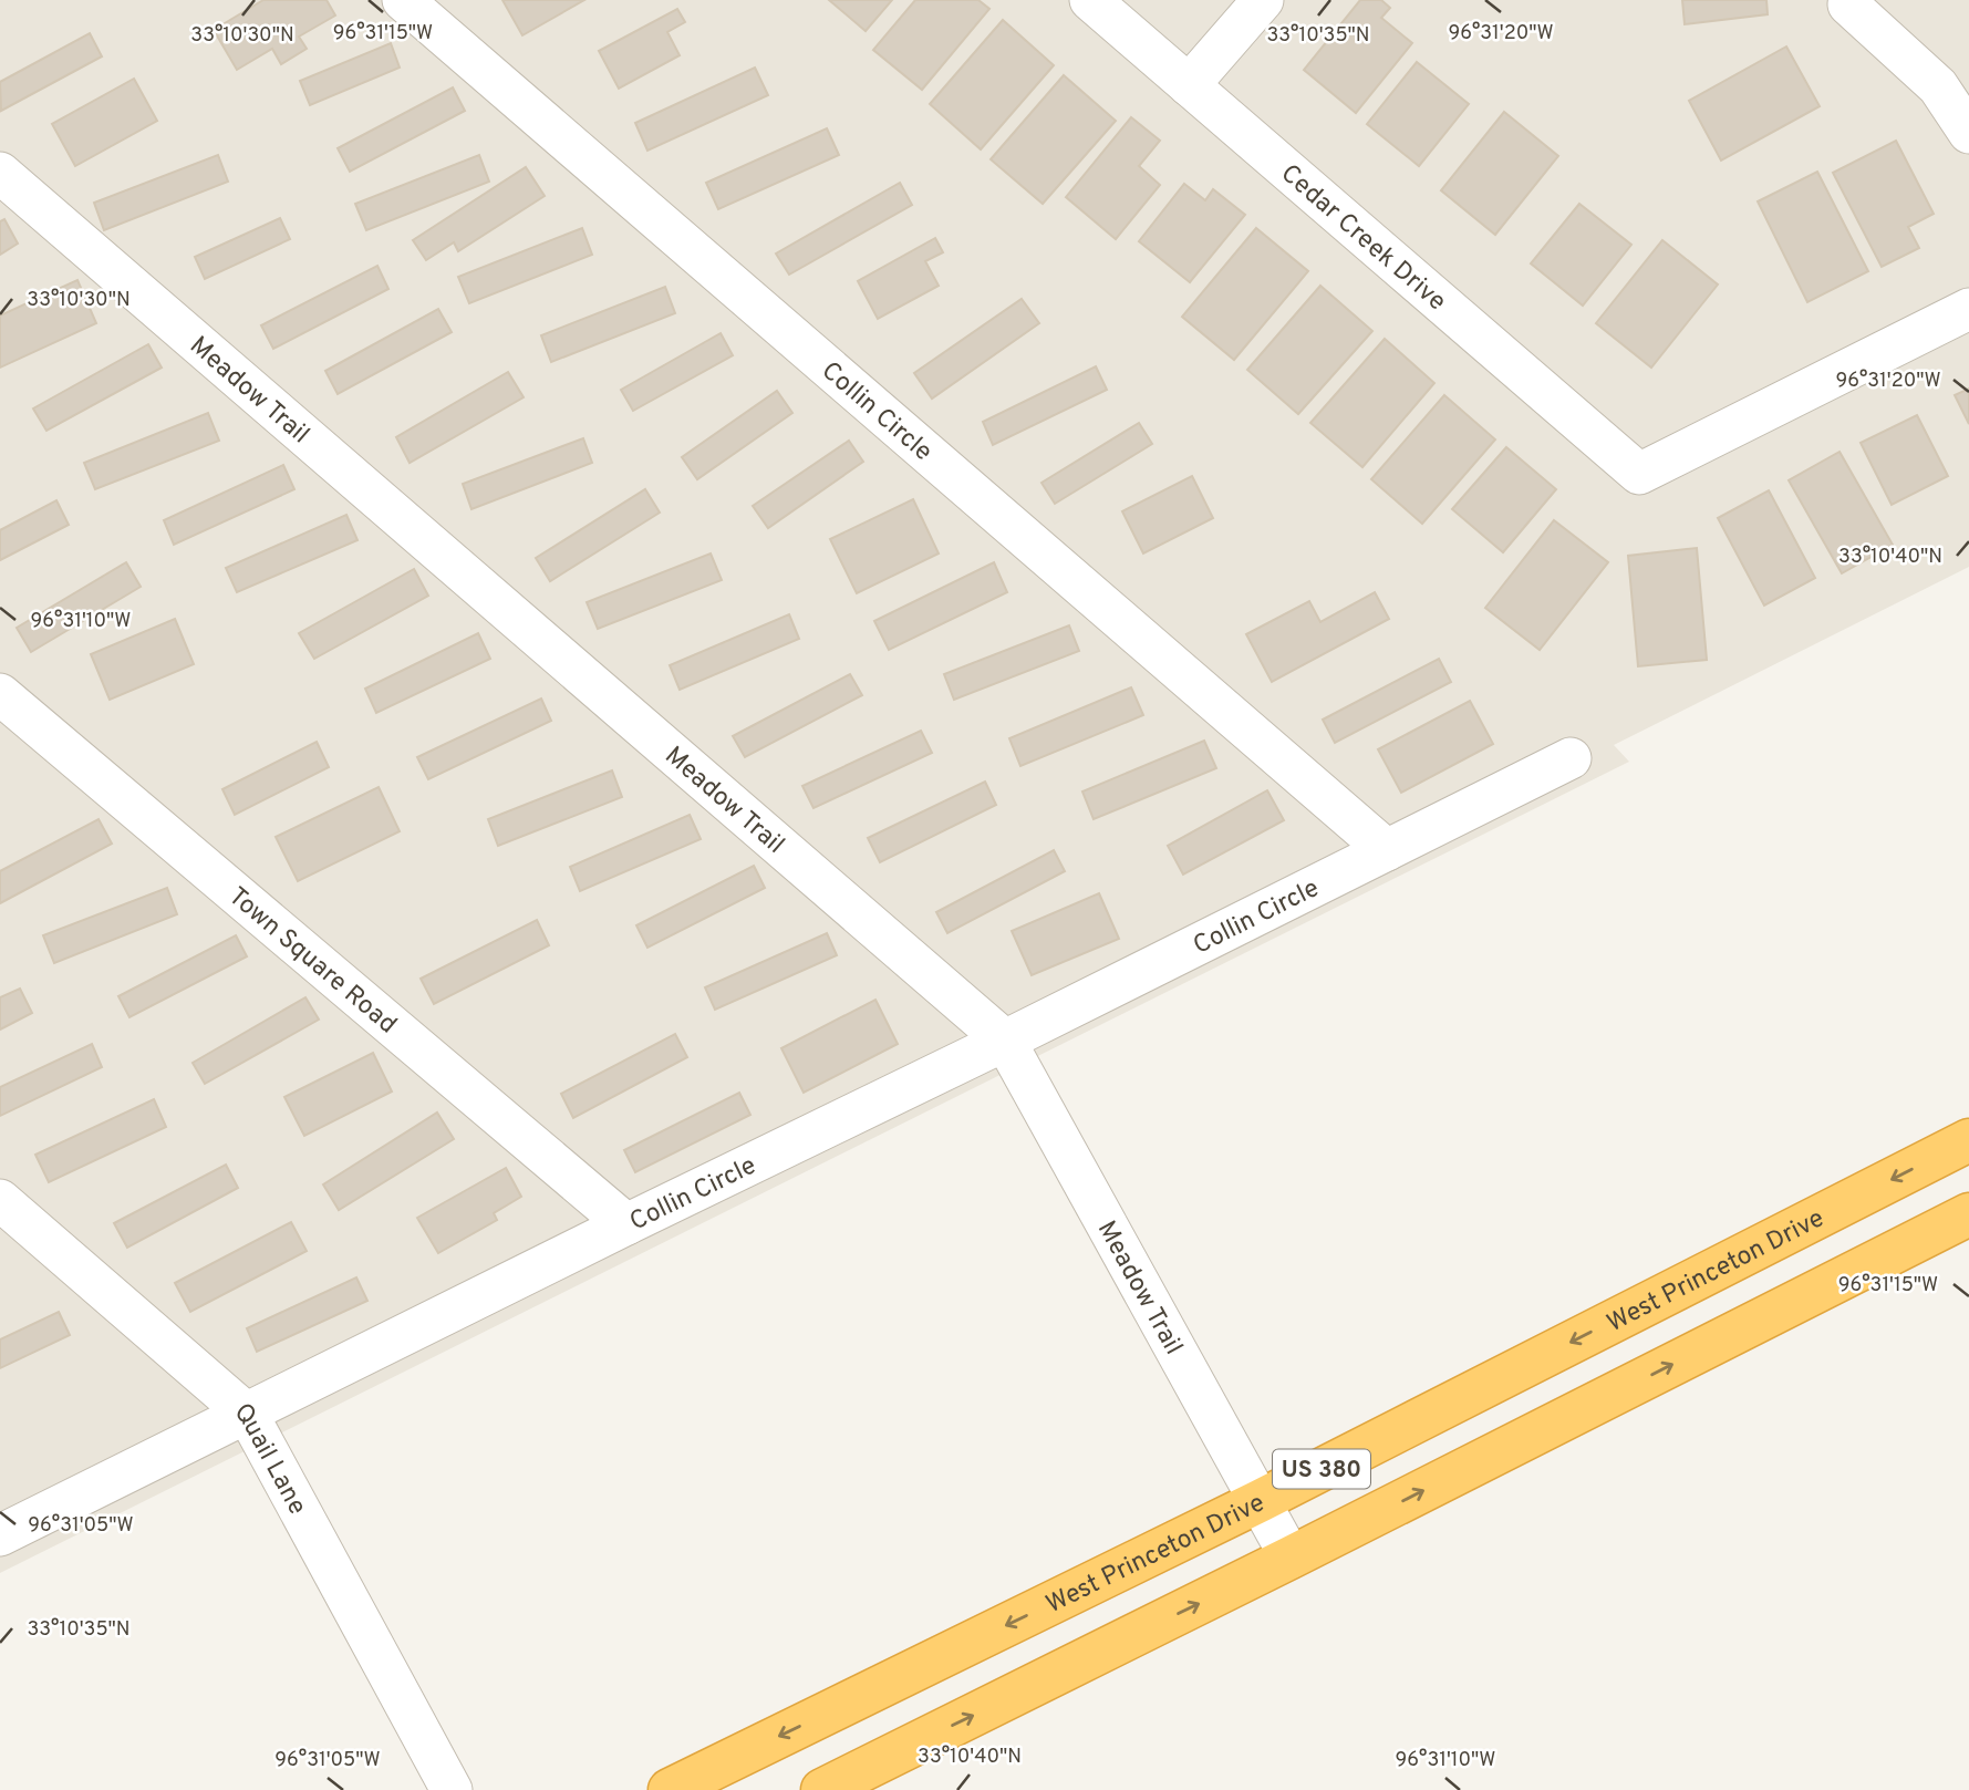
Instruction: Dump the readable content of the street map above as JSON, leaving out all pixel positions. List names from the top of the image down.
{
  "streets": {
    "highway": ["West Princeton Drive", "US 380"],
    "street": [
      "Cedar Creek Drive",
      "Meadow Trail",
      "Collin Circle",
      "Town Square Road",
      "Quail Lane"
    ]
  },
  "crossings": [
    ["Meadow Trail", "Collin Circle"],
    ["Meadow Trail", "West Princeton Drive"],
    ["Meadow Trail", "US 380"],
    ["Collin Circle", "Town Square Road"],
    ["Collin Circle", "Quail Lane"]
  ],
  "coordinates": [
    "96°31'15\"W",
    "96°31'20\"W",
    "33°10'30\"N",
    "33°10'35\"N",
    "33°10'40\"N",
    "96°31'10\"W",
    "96°31'05\"W"
  ]
}
